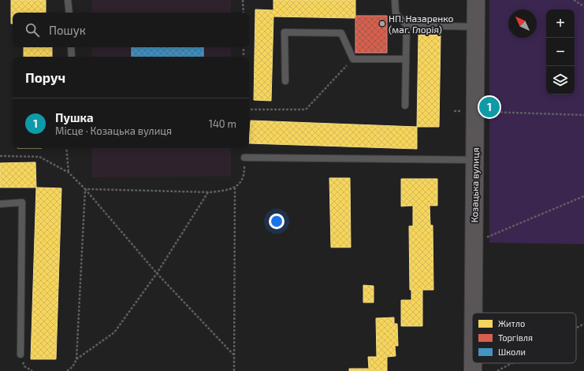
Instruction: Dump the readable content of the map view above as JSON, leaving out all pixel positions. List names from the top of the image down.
{
  "streets": {
    "street": ["Козацька вулиця"]
  },
  "places": ["НП. Назаренко (маг. Глорія)"],
  "legend": ["Житло", "Торгівля", "Школи"],
  "north": "top left",
  "page": {
    "map_buttons": ["+", "−"],
    "search": "Пошук",
    "heading": "Поруч",
    "pins": "1",
    "list": [
      {
        "mark": "1",
        "name": "Пушка",
        "note": "Місце · Козацька вулиця",
        "value": "140 m"
      }
    ]
  }
}
